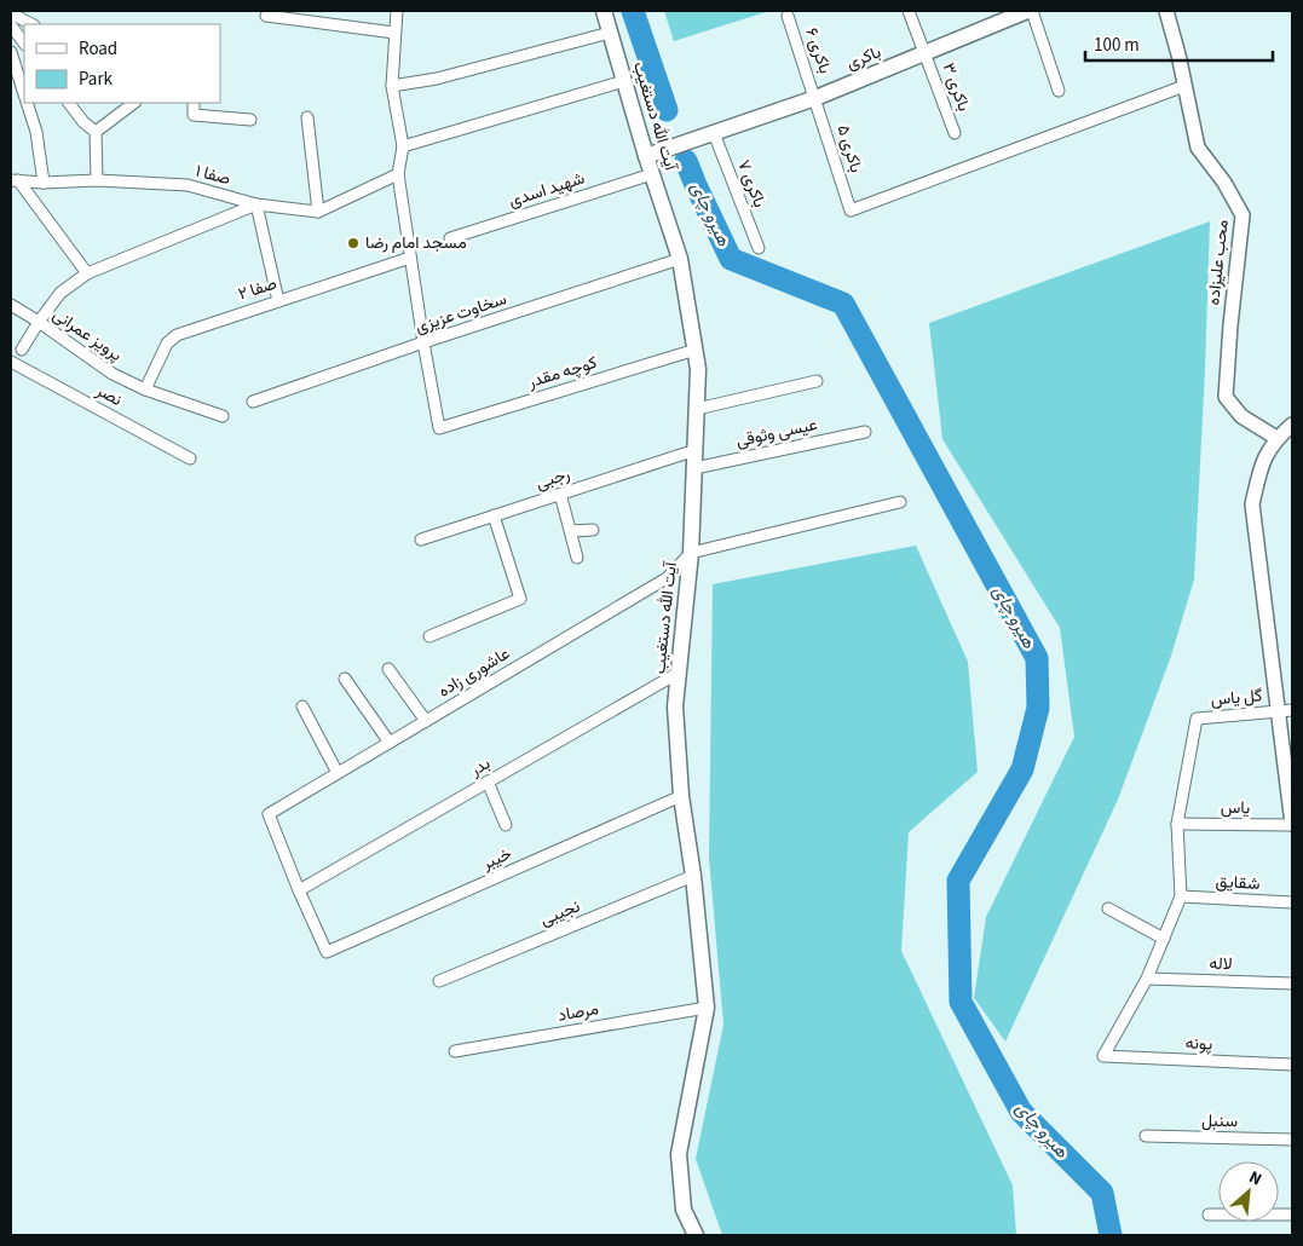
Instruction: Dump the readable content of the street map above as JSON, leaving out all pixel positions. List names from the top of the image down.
{
  "streets": {
    "main road": ["باکری", "آیت الله دستغیب"],
    "street": [
      "باکری ۶",
      "باکری ۳",
      "باکری ۵",
      "صفا ۱",
      "باکری ۷",
      "شهید اسدی",
      "محب علیزاده",
      "صفا ۲",
      "سخاوت عزیزی",
      "پرویز عمرانی",
      "کوچه مقدر",
      "نصر",
      "عیسی وثوقی",
      "رجبی",
      "عاشوری زاده",
      "گل یاس",
      "بدر",
      "یاس",
      "خیبر",
      "شقایق",
      "نجیبی",
      "لاله",
      "مرصاد",
      "پونه",
      "سنبل"
    ]
  },
  "crossings": [
    ["باکری ۶", "باکری"],
    ["باکری ۶", "باکری ۵"],
    ["باکری", "باکری ۳"],
    ["باکری", "آیت الله دستغیب"],
    ["باکری", "باکری ۵"],
    ["باکری", "باکری ۷"],
    ["آیت الله دستغیب", "شهید اسدی"],
    ["آیت الله دستغیب", "سخاوت عزیزی"],
    ["آیت الله دستغیب", "کوچه مقدر"],
    ["آیت الله دستغیب", "عیسی وثوقی"],
    ["آیت الله دستغیب", "رجبی"],
    ["آیت الله دستغیب", "عاشوری زاده"],
    ["آیت الله دستغیب", "بدر"],
    ["آیت الله دستغیب", "خیبر"],
    ["آیت الله دستغیب", "نجیبی"],
    ["آیت الله دستغیب", "مرصاد"],
    ["باکری ۵", "محب علیزاده"],
    ["صفا ۲", "پرویز عمرانی"],
    ["سخاوت عزیزی", "کوچه مقدر"],
    ["عاشوری زاده", "بدر"],
    ["عاشوری زاده", "خیبر"],
    ["گل یاس", "یاس"],
    ["بدر", "خیبر"],
    ["لاله", "پونه"]
  ],
  "water": ["هیرو چای"],
  "places": ["مسجد امام رضا"],
  "legend": ["Road", "Park"],
  "scale_bar": "100 m",
  "north": "top right"
}
